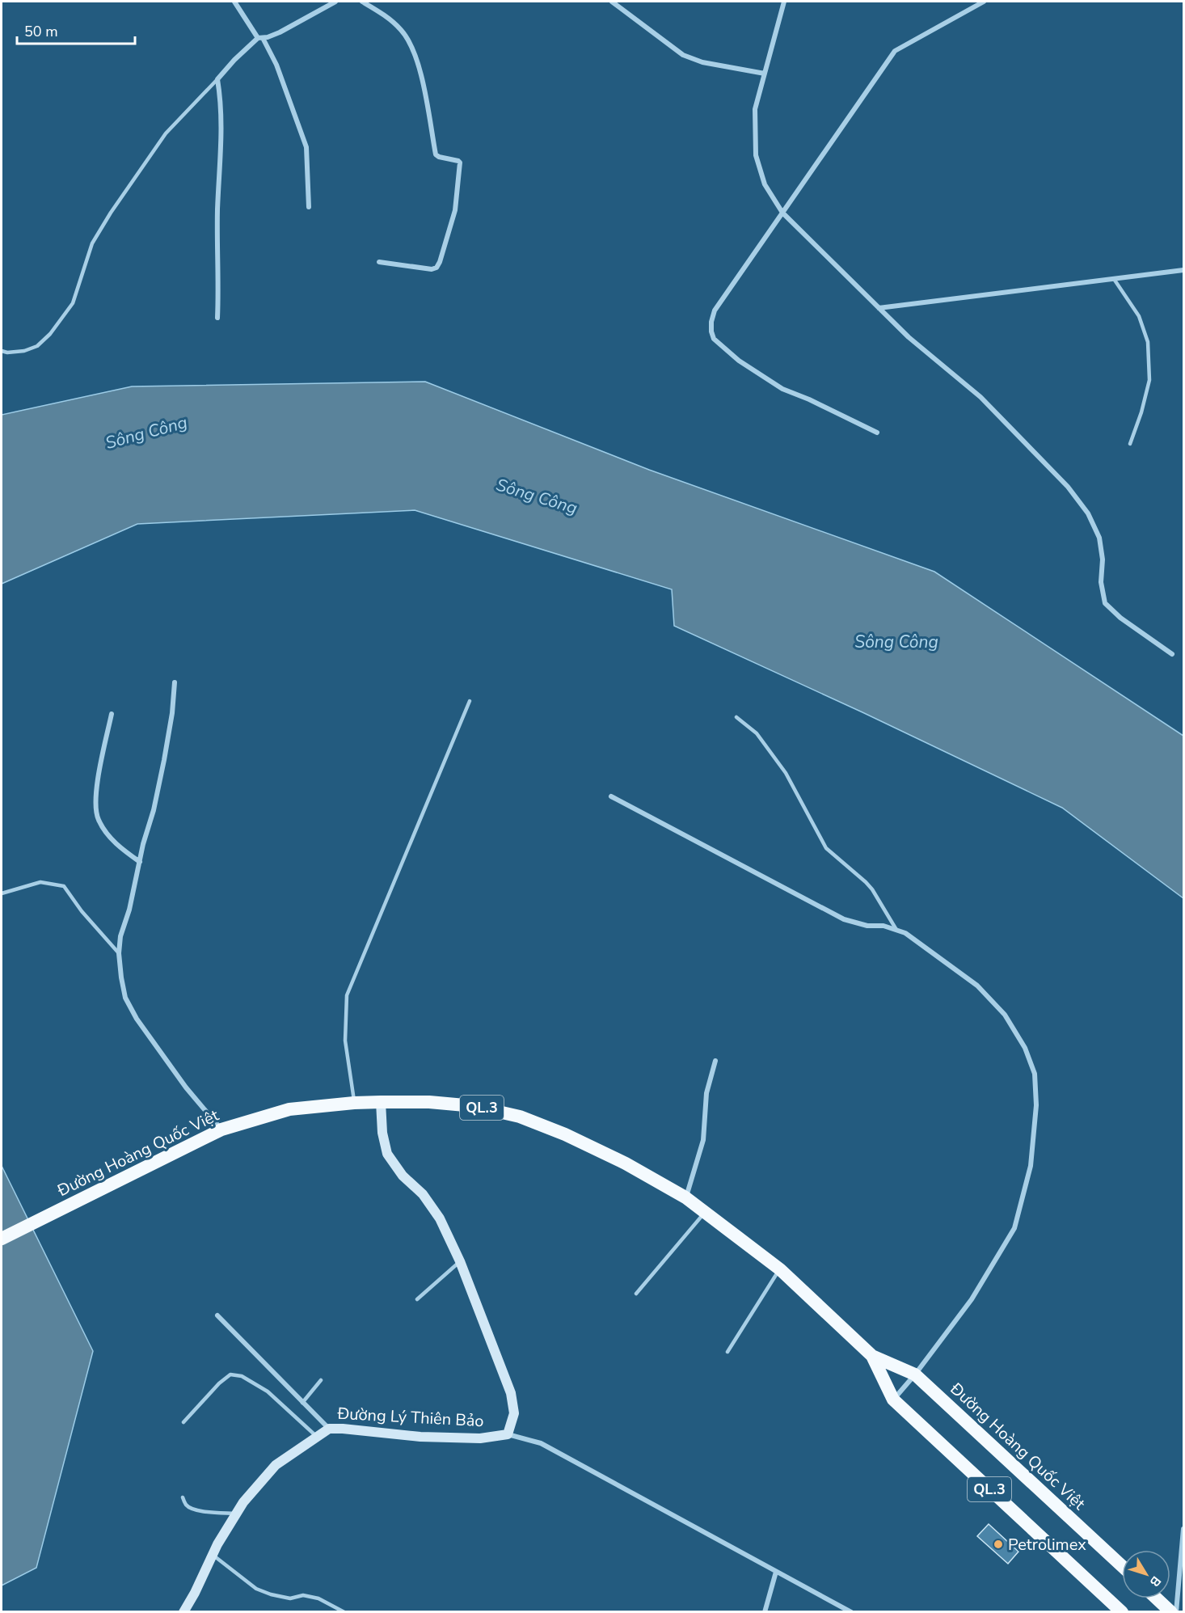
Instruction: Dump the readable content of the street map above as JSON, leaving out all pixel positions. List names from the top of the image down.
{
  "streets": {
    "highway": ["QL.3", "Đường Hoàng Quốc Việt"],
    "main road": ["Đường Lý Thiên Bảo"]
  },
  "water": ["Sông Công"],
  "places": ["Petrolimex"],
  "scale_bar": "50 m",
  "north": "bottom right"
}
